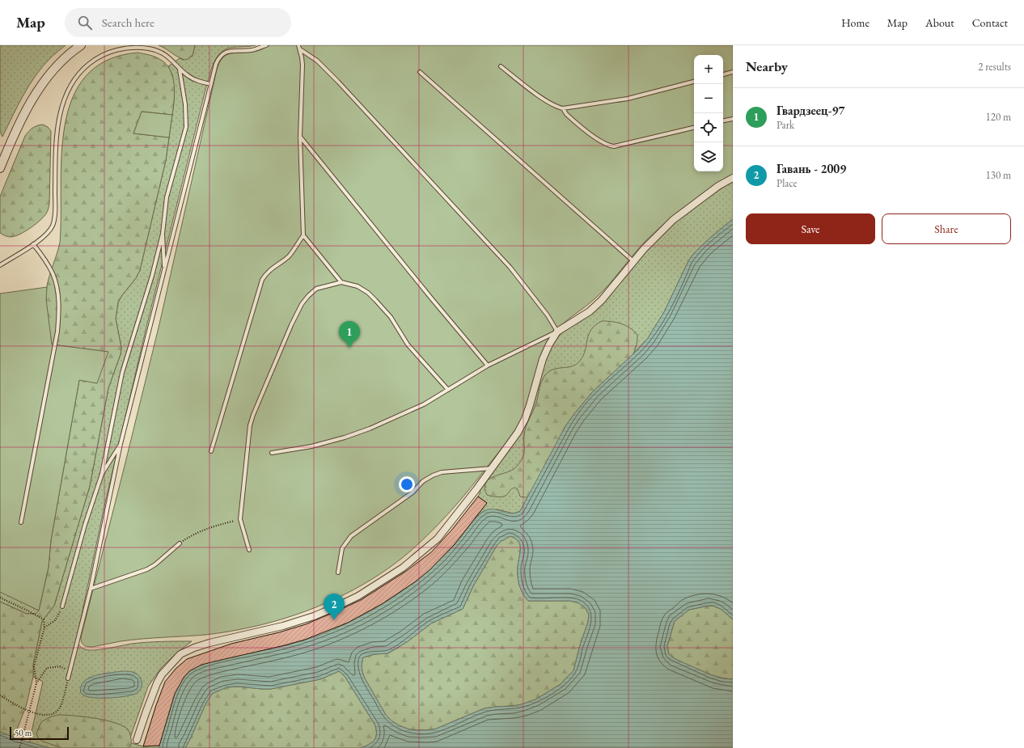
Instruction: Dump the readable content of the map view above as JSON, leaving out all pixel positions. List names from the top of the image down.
{
  "scale_bar": "50 m",
  "page": {
    "header": "Map",
    "search": "Search here",
    "nav": [
      "Home",
      "Map",
      "About",
      "Contact"
    ],
    "heading": ["Nearby", "2 results"],
    "map_buttons": ["+", "−"],
    "list": [
      {
        "mark": "1",
        "name": "Гвардзеец-97",
        "note": "Park",
        "value": "120 m"
      },
      {
        "mark": "2",
        "name": "Гавань - 2009",
        "note": "Place",
        "value": "130 m"
      }
    ],
    "buttons": ["Save", "Share"],
    "pins": ["1", "2"],
    "scale": "50 m"
  }
}
